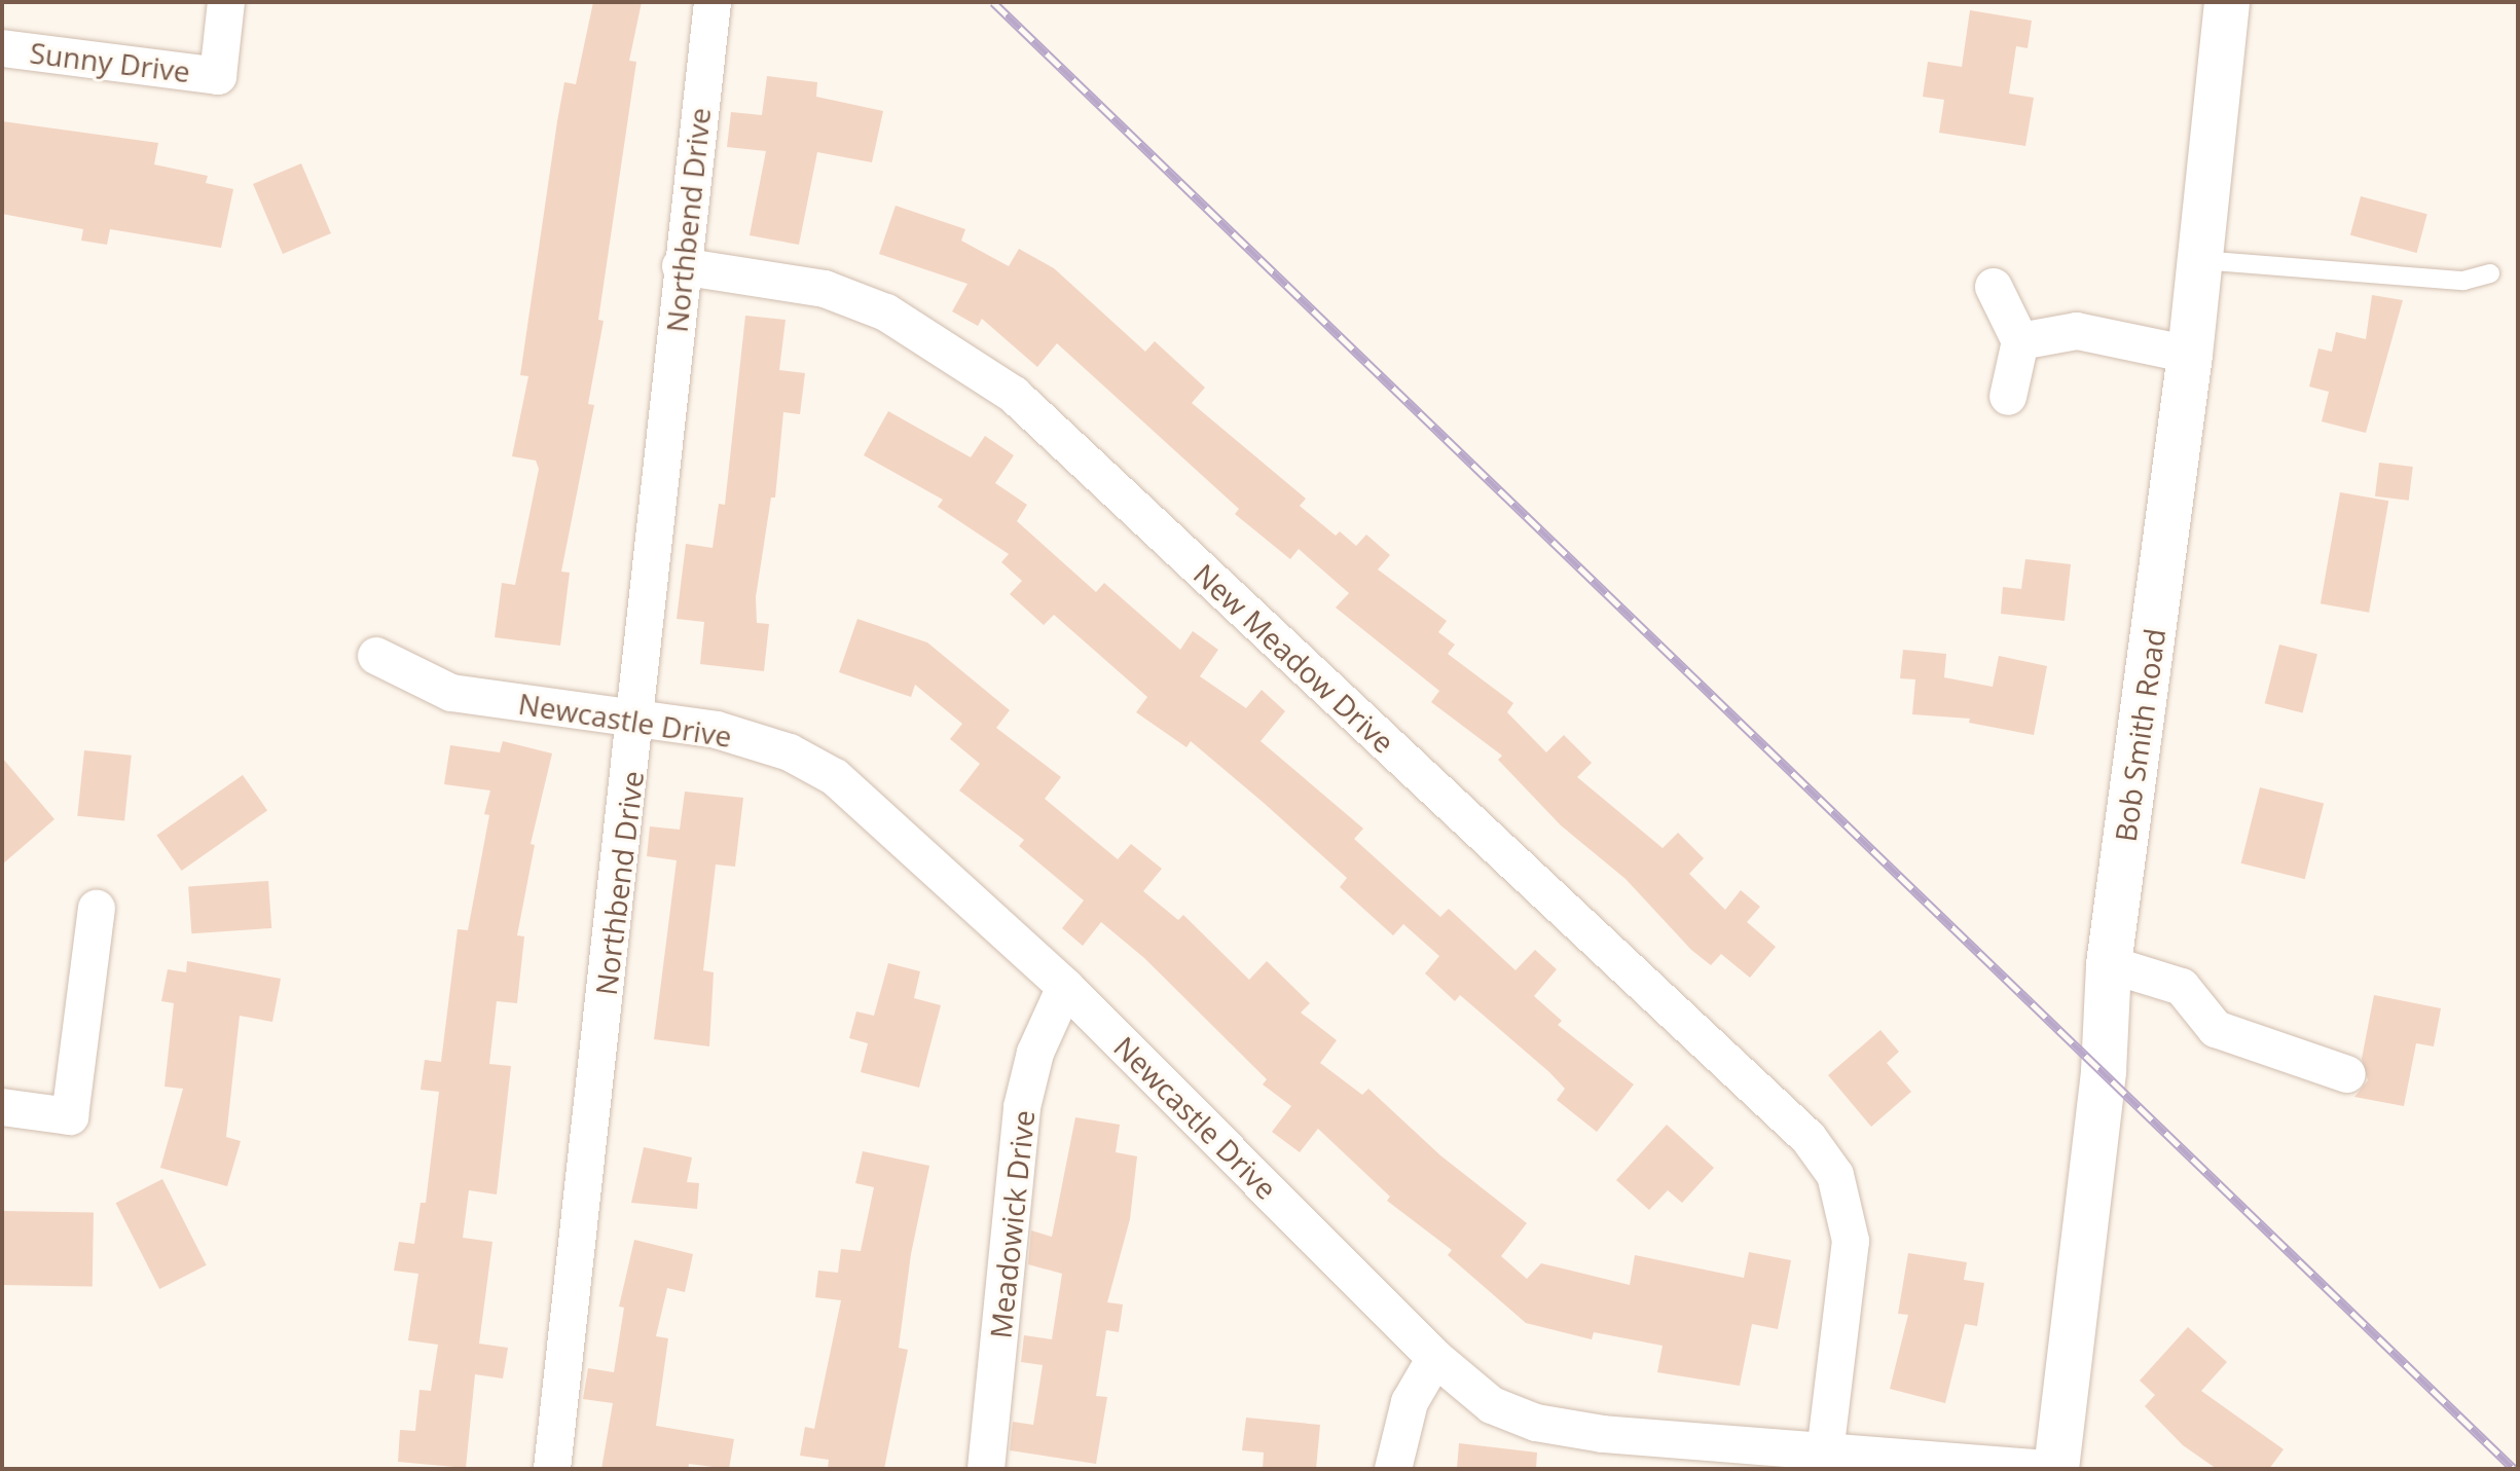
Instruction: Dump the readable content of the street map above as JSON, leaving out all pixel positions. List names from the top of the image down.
{
  "streets": {
    "street": [
      "Sunny Drive",
      "Northbend Drive",
      "New Meadow Drive",
      "Newcastle Drive",
      "Bob Smith Road",
      "Meadowick Drive"
    ]
  },
  "crossings": [
    ["Northbend Drive", "New Meadow Drive"],
    ["Northbend Drive", "Newcastle Drive"],
    ["New Meadow Drive", "Newcastle Drive"],
    ["Newcastle Drive", "Meadowick Drive"]
  ]
}
